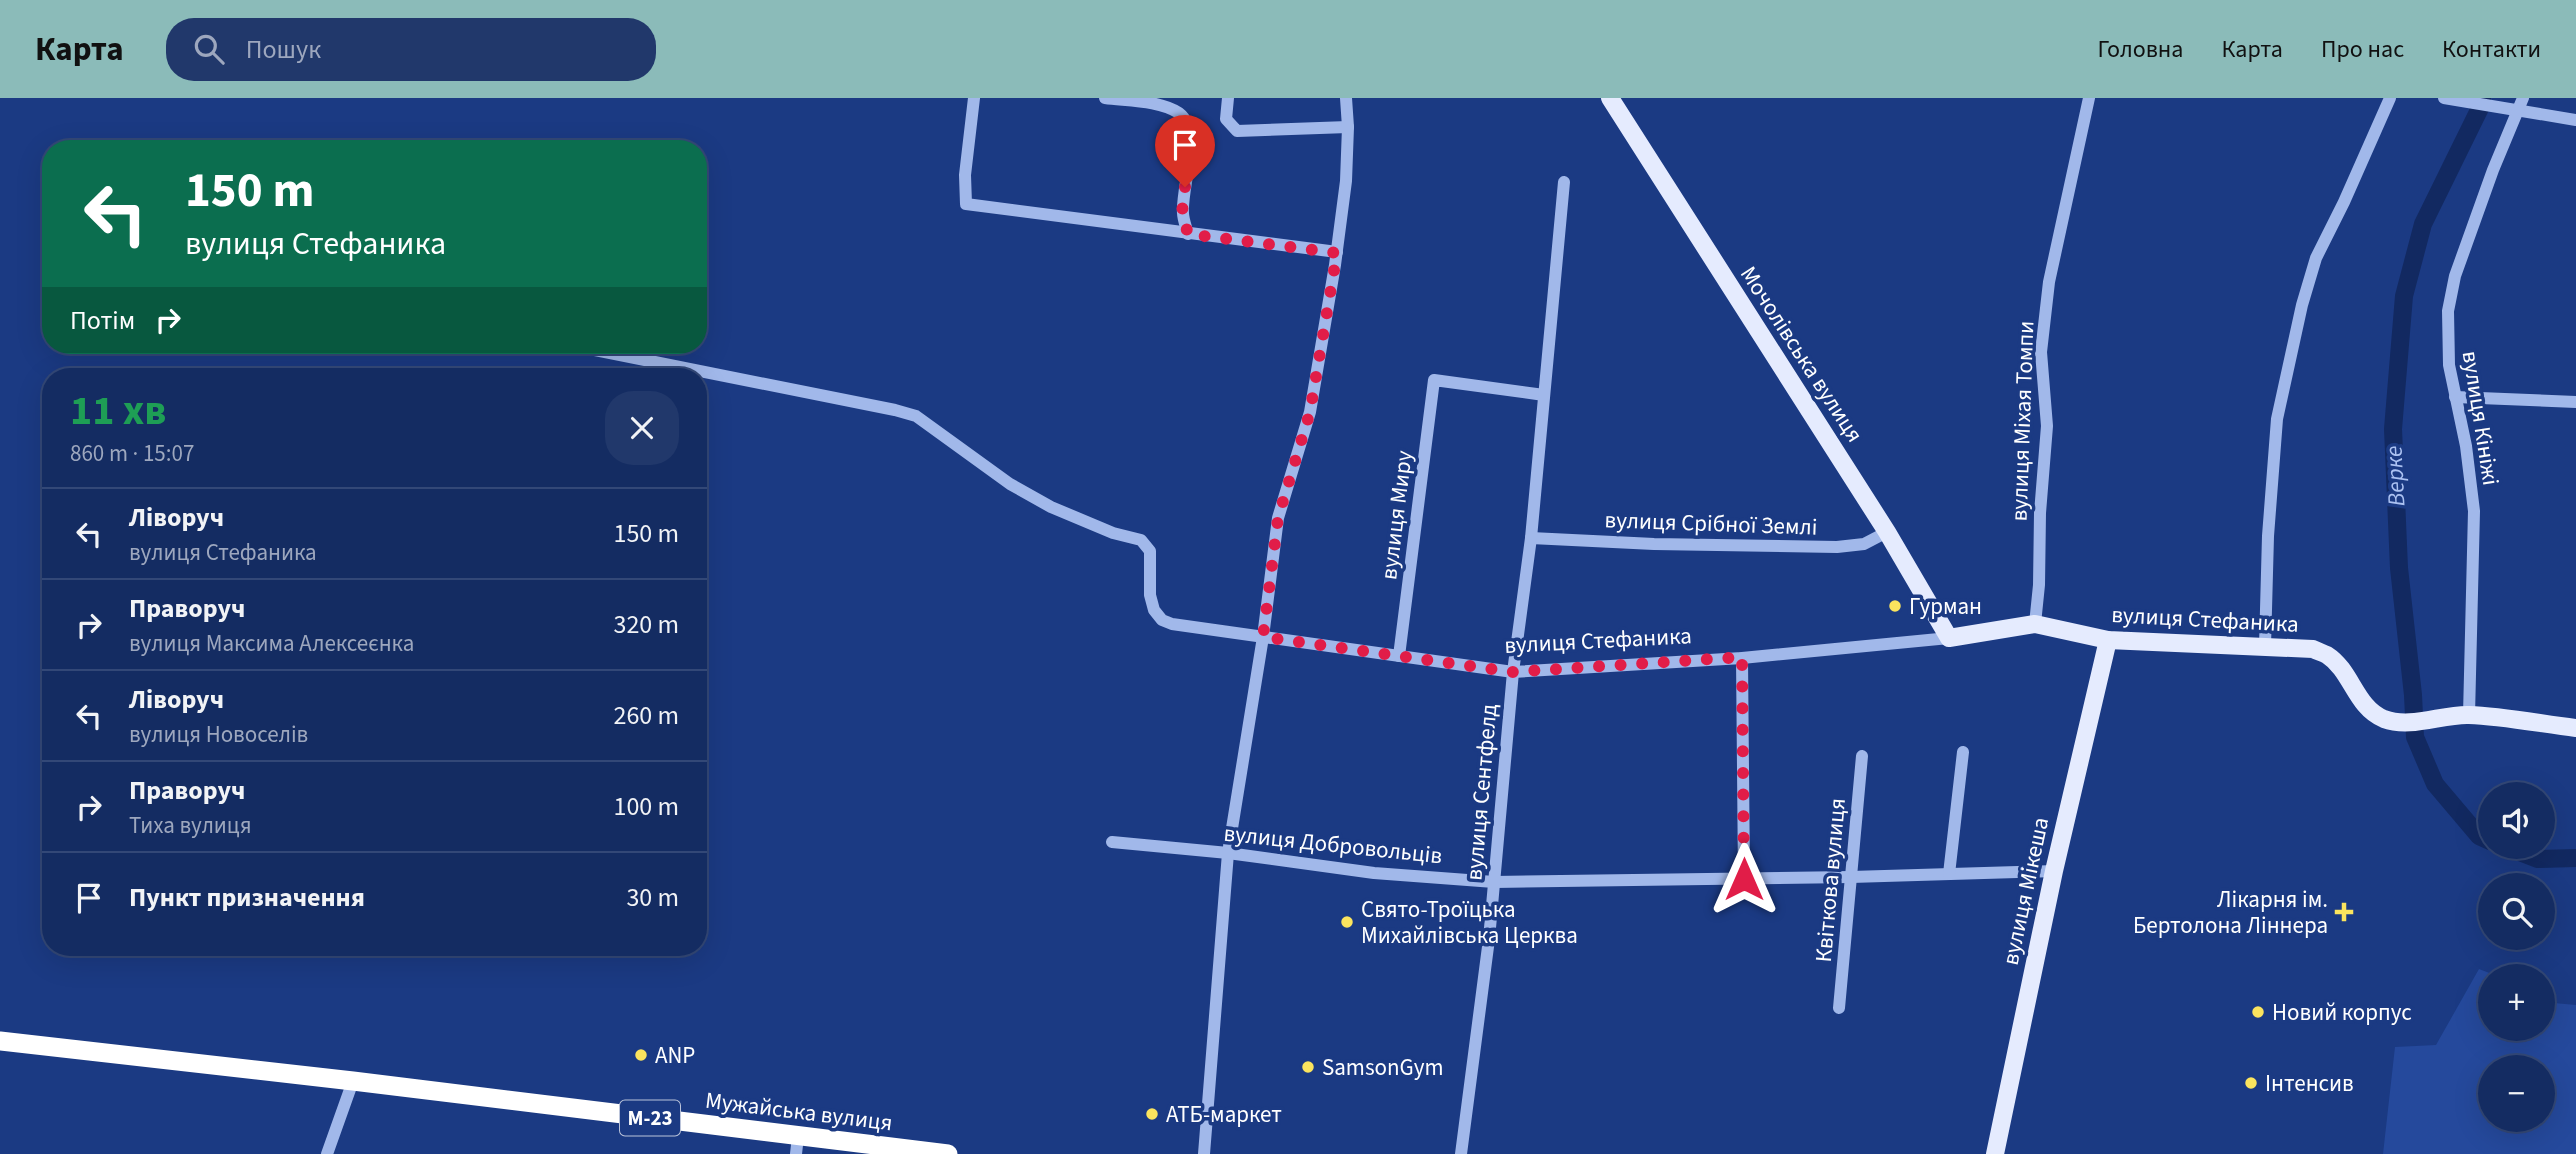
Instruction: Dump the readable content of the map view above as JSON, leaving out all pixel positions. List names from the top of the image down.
{
  "streets": {
    "highway": ["Мужайська вулиця", "М-23"],
    "main road": ["Мочолівська вулиця", "вулиця Стефаника", "вулиця Мікеша"],
    "street": [
      "вулиця Кініжі",
      "вулиця Міхая Томпи",
      "вулиця Миру",
      "вулиця Срібної Землі",
      "вулиця Сентфелд",
      "вулиця Добровольців",
      "Квіткова вулиця"
    ]
  },
  "crossings": [
    ["Мочолівська вулиця", "вулиця Срібної Землі"],
    ["Мочолівська вулиця", "вулиця Стефаника"],
    ["вулиця Кініжі", "вулиця Стефаника"],
    ["вулиця Міхая Томпи", "вулиця Стефаника"],
    ["вулиця Миру", "вулиця Стефаника"],
    ["вулиця Миру", "вулиця Сентфелд"],
    ["вулиця Срібної Землі", "вулиця Сентфелд"],
    ["вулиця Стефаника", "вулиця Сентфелд"],
    ["вулиця Стефаника", "вулиця Мікеша"],
    ["вулиця Сентфелд", "вулиця Добровольців"],
    ["вулиця Добровольців", "Квіткова вулиця"],
    ["вулиця Добровольців", "вулиця Мікеша"],
    ["Мужайська вулиця", "М-23"]
  ],
  "water": ["Верке"],
  "places": {
    "other": [
      "Гурман",
      "Свято-Троїцька Михайлівська Церква",
      "Новий корпус",
      "ANP",
      "SamsonGym",
      "Інтенсив",
      "АТБ-маркет"
    ],
    "health": ["Лікарня ім. Бертолона Ліннера"]
  },
  "page": {
    "header": "Карта",
    "search": "Пошук",
    "nav": [
      "Головна",
      "Карта",
      "Про нас",
      "Контакти"
    ],
    "turn": ["150 m", "вулиця Стефаника"],
    "then": "Потім",
    "heading": ["11 хв", "860 m · 15:07"],
    "list": [
      {
        "name": "Ліворуч",
        "note": "вулиця Стефаника",
        "value": "150 m"
      },
      {
        "name": "Праворуч",
        "note": "вулиця Максима Алексеєнка",
        "value": "320 m"
      },
      {
        "name": "Ліворуч",
        "note": "вулиця Новоселів",
        "value": "260 m"
      },
      {
        "name": "Праворуч",
        "note": "Тиха вулиця",
        "value": "100 m"
      },
      {
        "name": "Пункт призначення",
        "value": "30 m"
      }
    ],
    "map_buttons": ["+", "−"]
  }
}
